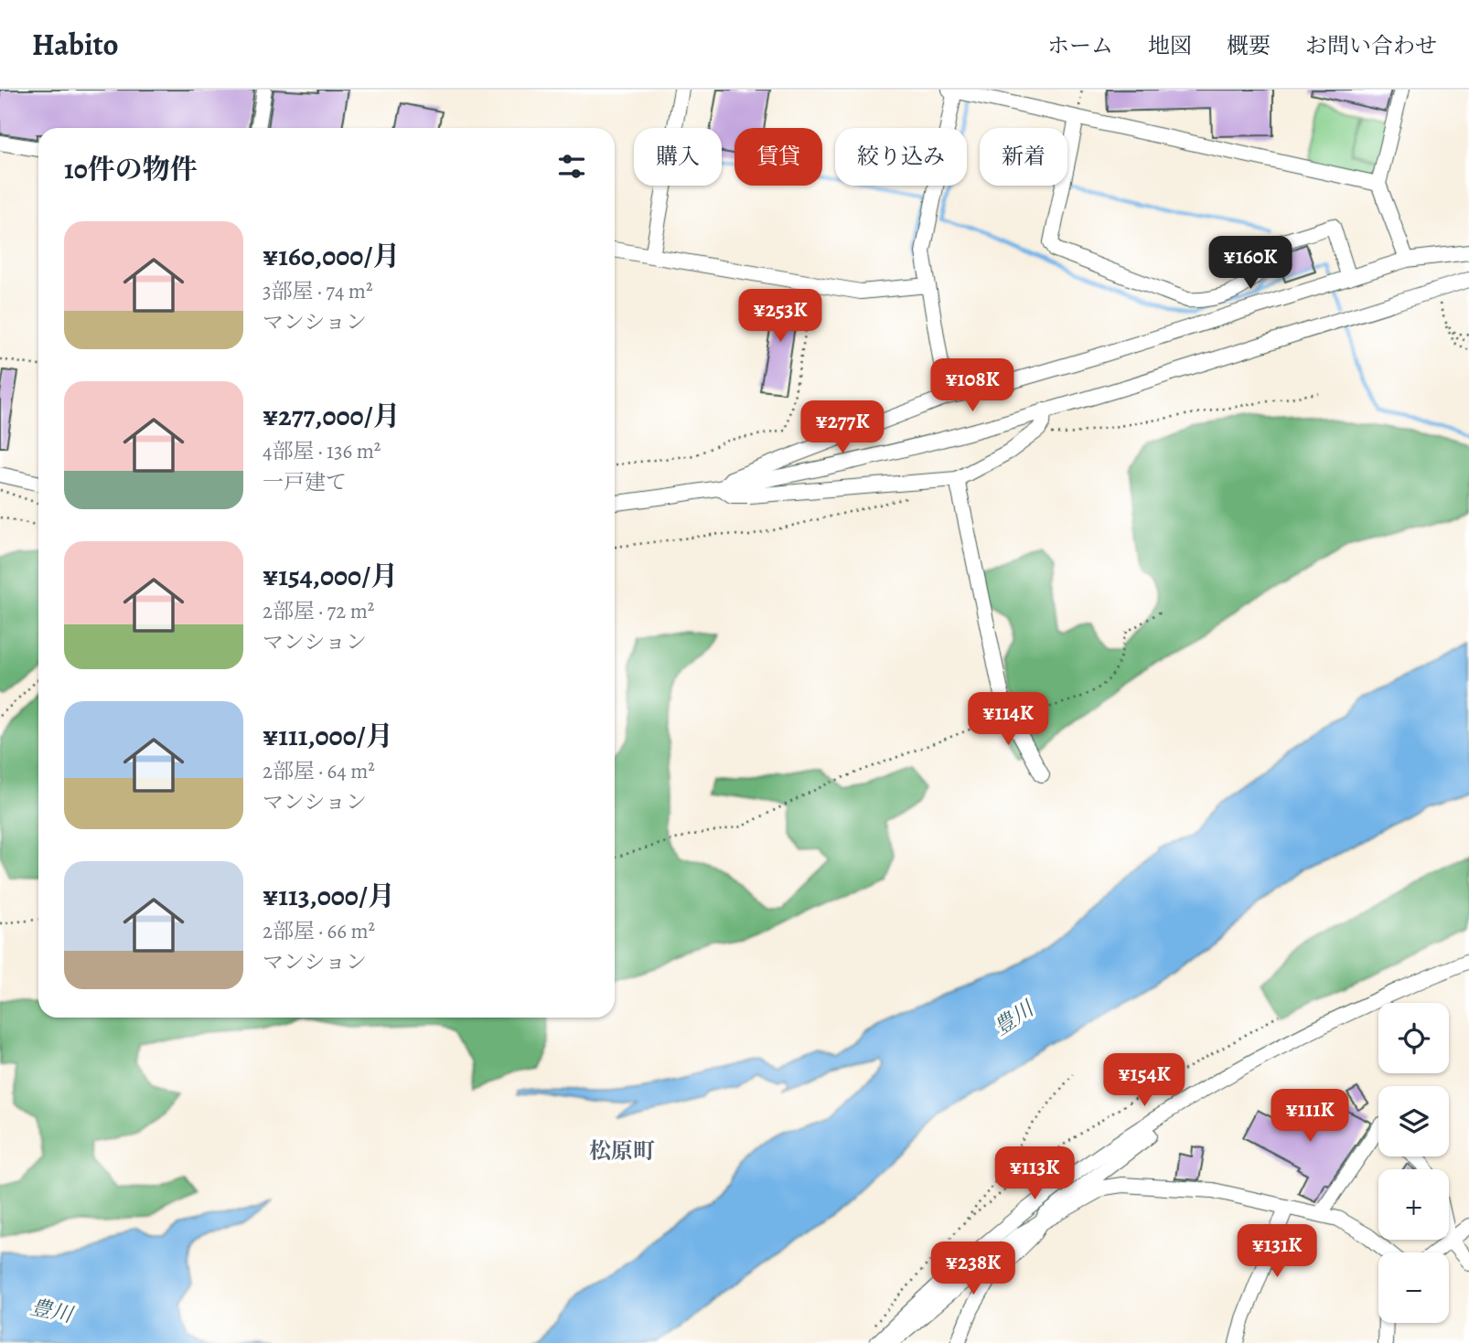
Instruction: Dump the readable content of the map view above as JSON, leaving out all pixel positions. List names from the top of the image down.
{
  "districts": ["松原町"],
  "water": ["豊川"],
  "page": {
    "header": "Habito",
    "nav": [
      "ホーム",
      "地図",
      "概要",
      "お問い合わせ"
    ],
    "chip": [
      "購入",
      "賃貸",
      "絞り込み",
      "新着"
    ],
    "heading": "10件の物件",
    "list": [
      {
        "name": "¥160,000/月",
        "note": "3部屋 · 74 m² · マンション"
      },
      {
        "name": "¥277,000/月",
        "note": "4部屋 · 136 m² · 一戸建て"
      },
      {
        "name": "¥154,000/月",
        "note": "2部屋 · 72 m² · マンション"
      },
      {
        "name": "¥111,000/月",
        "note": "2部屋 · 64 m² · マンション"
      },
      {
        "name": "¥113,000/月",
        "note": "2部屋 · 66 m² · マンション"
      }
    ],
    "price": [
      "¥160K",
      "¥253K",
      "¥108K",
      "¥277K",
      "¥114K",
      "¥154K",
      "¥111K",
      "¥113K",
      "¥131K",
      "¥238K"
    ],
    "map_buttons": ["+", "−"]
  }
}
